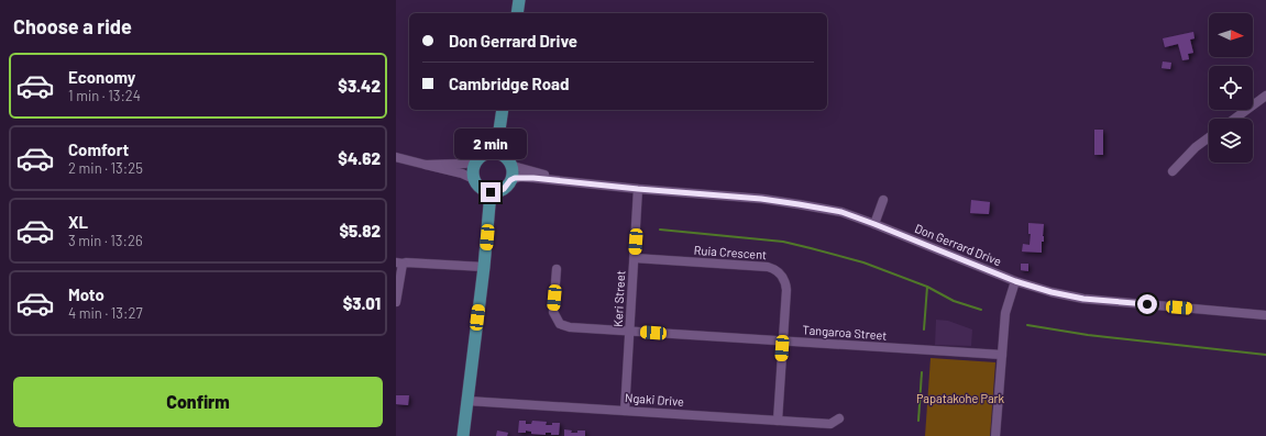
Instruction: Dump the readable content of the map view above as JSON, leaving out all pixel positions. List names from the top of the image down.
{
  "streets": {
    "street": [
      "Don Gerrard Drive",
      "Ruia Crescent",
      "Keri Street",
      "Tangaroa Street",
      "Ngaki Drive"
    ]
  },
  "crossings": [
    ["Don Gerrard Drive", "Keri Street"],
    ["Ruia Crescent", "Keri Street"],
    ["Ruia Crescent", "Tangaroa Street"],
    ["Ruia Crescent", "Ngaki Drive"],
    ["Keri Street", "Tangaroa Street"],
    ["Keri Street", "Ngaki Drive"]
  ],
  "parks": ["Papatakohe Park"],
  "north": "right",
  "page": {
    "heading": "Choose a ride",
    "banner": ["Don Gerrard Drive", "Cambridge Road"],
    "list": [
      {
        "name": "Economy",
        "note": "1 min · 13:24",
        "value": "$3.42"
      },
      {
        "name": "Comfort",
        "note": "2 min · 13:25",
        "value": "$4.62"
      },
      {
        "name": "XL",
        "note": "3 min · 13:26",
        "value": "$5.82"
      },
      {
        "name": "Moto",
        "note": "4 min · 13:27",
        "value": "$3.01"
      }
    ],
    "bubble": "2 min",
    "buttons": "Confirm"
  }
}
